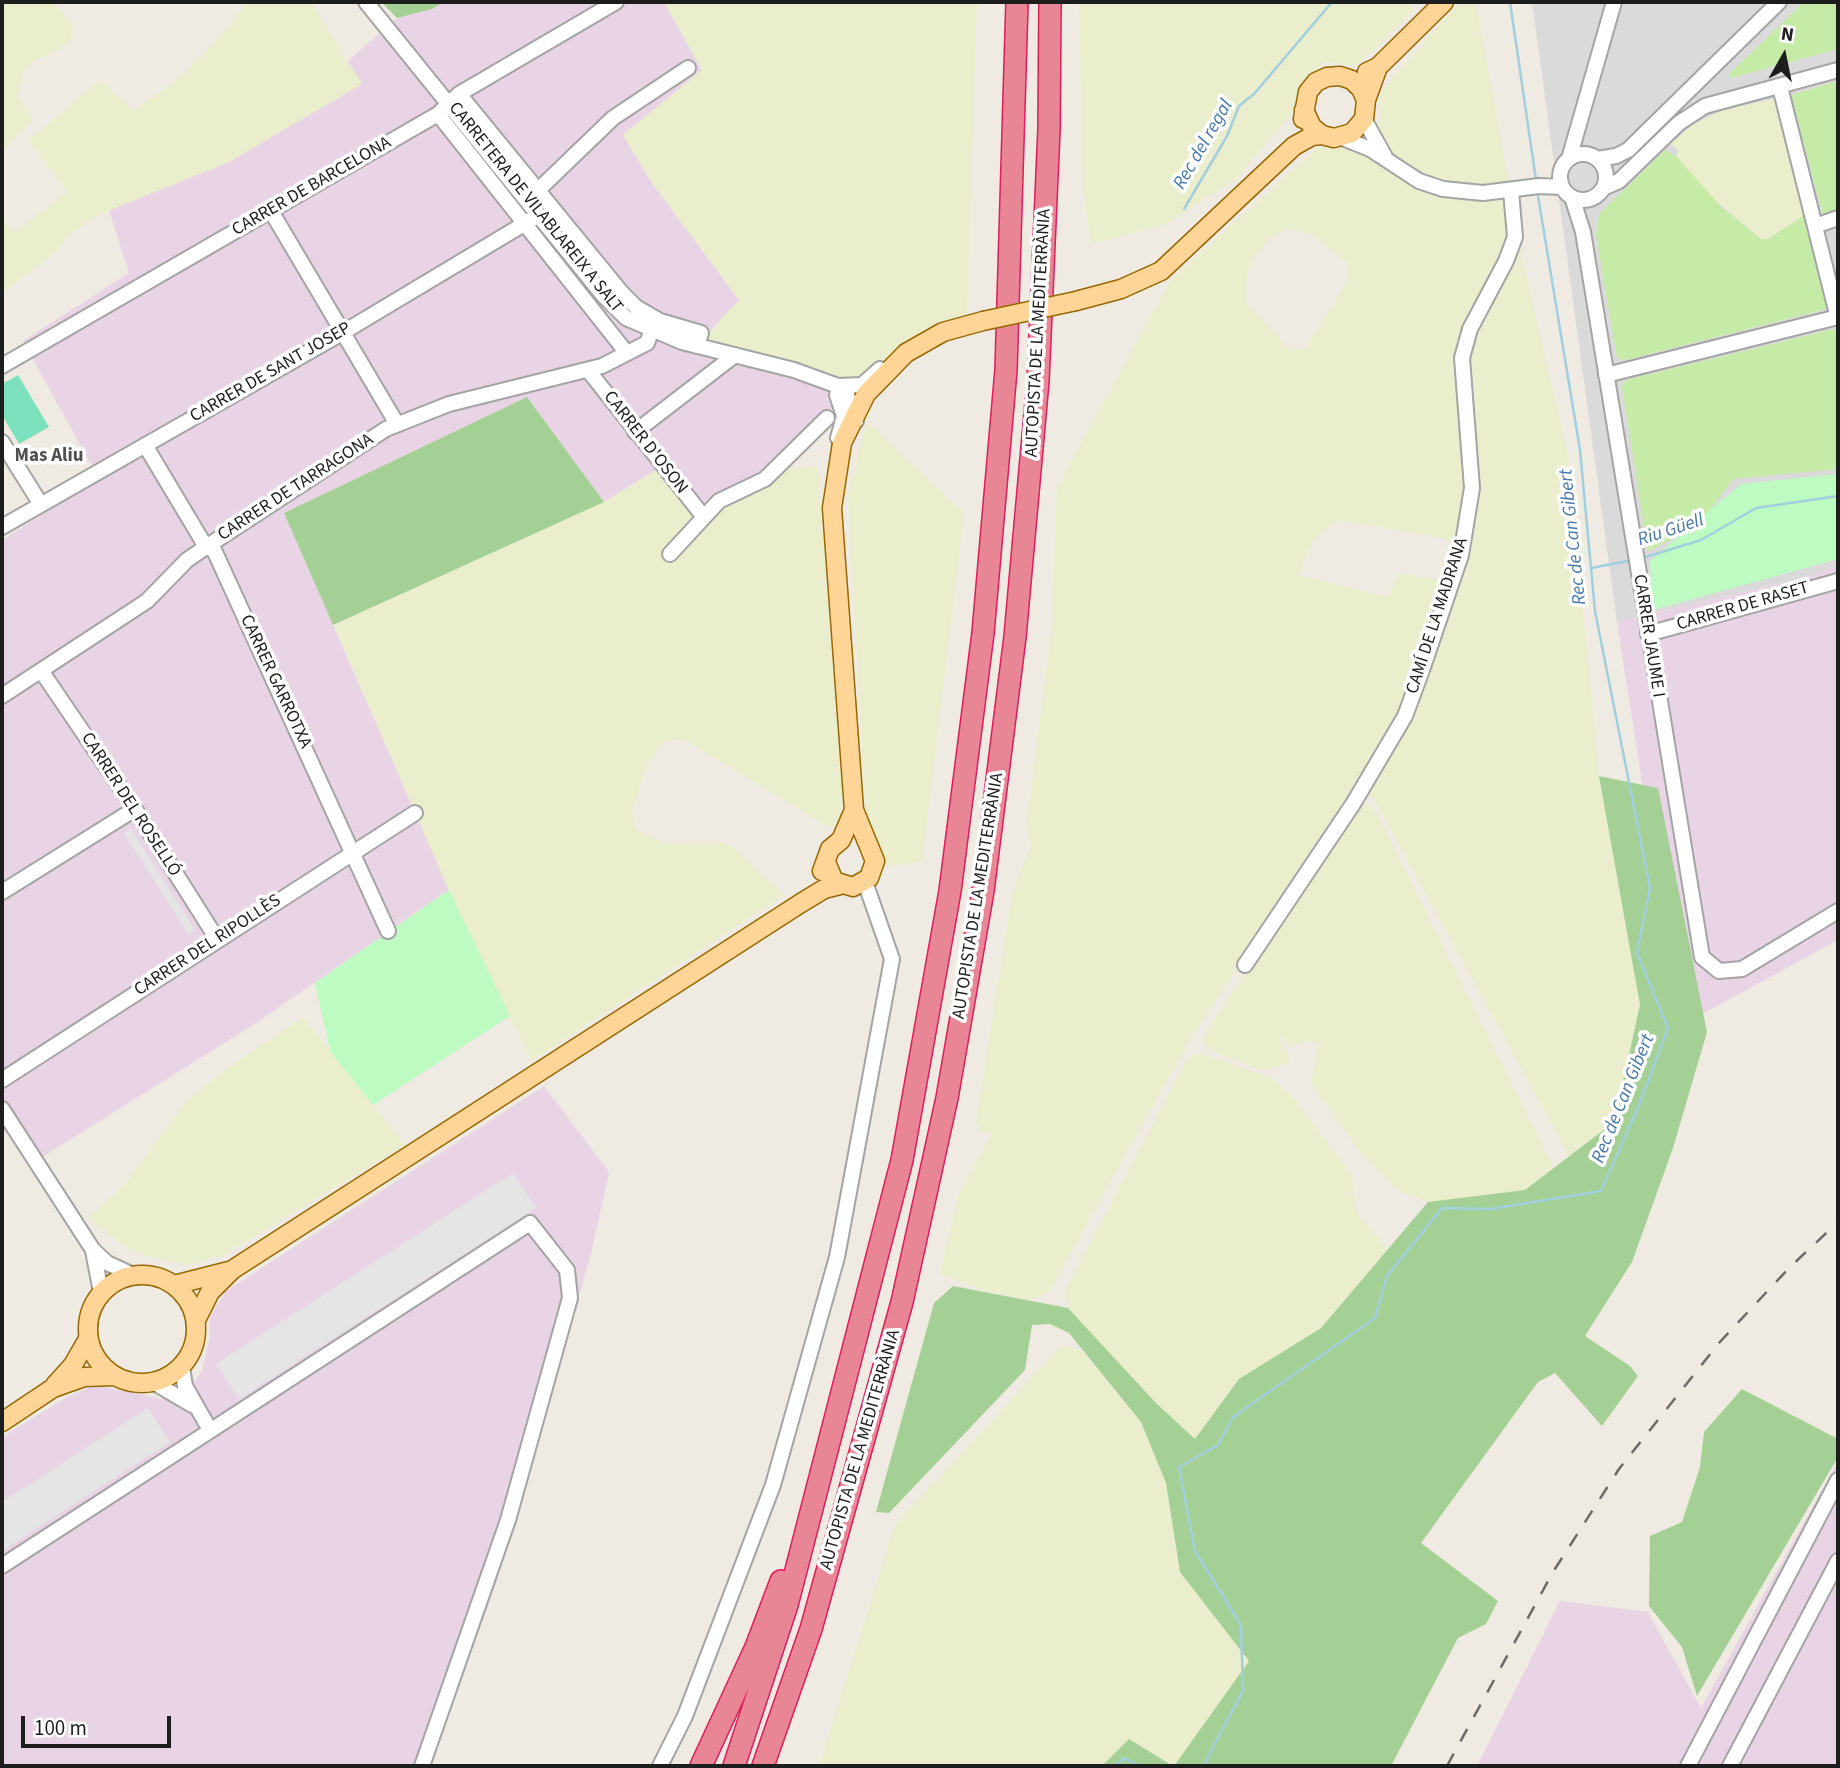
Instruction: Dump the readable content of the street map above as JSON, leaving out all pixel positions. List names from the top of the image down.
{
  "streets": {
    "highway": ["AUTOPISTA DE LA MEDITERRÀNIA"],
    "street": [
      "CARRER DE BARCELONA",
      "CARRETERA DE VILABLAREIX A SALT",
      "CARRER DE SANT JOSEP",
      "CARRER D'OSON",
      "CARRER DE TARRAGONA",
      "CARRER DE RASET",
      "CAMÍ DE LA MADRANA",
      "CARRER JAUME I",
      "CARRER GARROTXA",
      "CARRER DEL ROSELLÓ",
      "CARRER DEL RIPOLLÈS"
    ]
  },
  "crossings": [
    ["CARRER DE BARCELONA", "CARRETERA DE VILABLAREIX A SALT"],
    ["CARRETERA DE VILABLAREIX A SALT", "CARRER DE SANT JOSEP"],
    ["CARRETERA DE VILABLAREIX A SALT", "CARRER DE TARRAGONA"],
    ["CARRER DE SANT JOSEP", "CARRER GARROTXA"],
    ["CARRER D'OSON", "CARRER DE TARRAGONA"],
    ["CARRER DE TARRAGONA", "CARRER GARROTXA"],
    ["CARRER DE TARRAGONA", "CARRER DEL ROSELLÓ"],
    ["CARRER DE RASET", "CARRER JAUME I"],
    ["CARRER GARROTXA", "CARRER DEL RIPOLLÈS"],
    ["CARRER DEL ROSELLÓ", "CARRER DEL RIPOLLÈS"]
  ],
  "districts": ["Mas Aliu"],
  "water": ["Rec del regal", "Riu Güell", "Rec de Can Gibert"],
  "scale_bar": "100 m",
  "north": "top"
}
